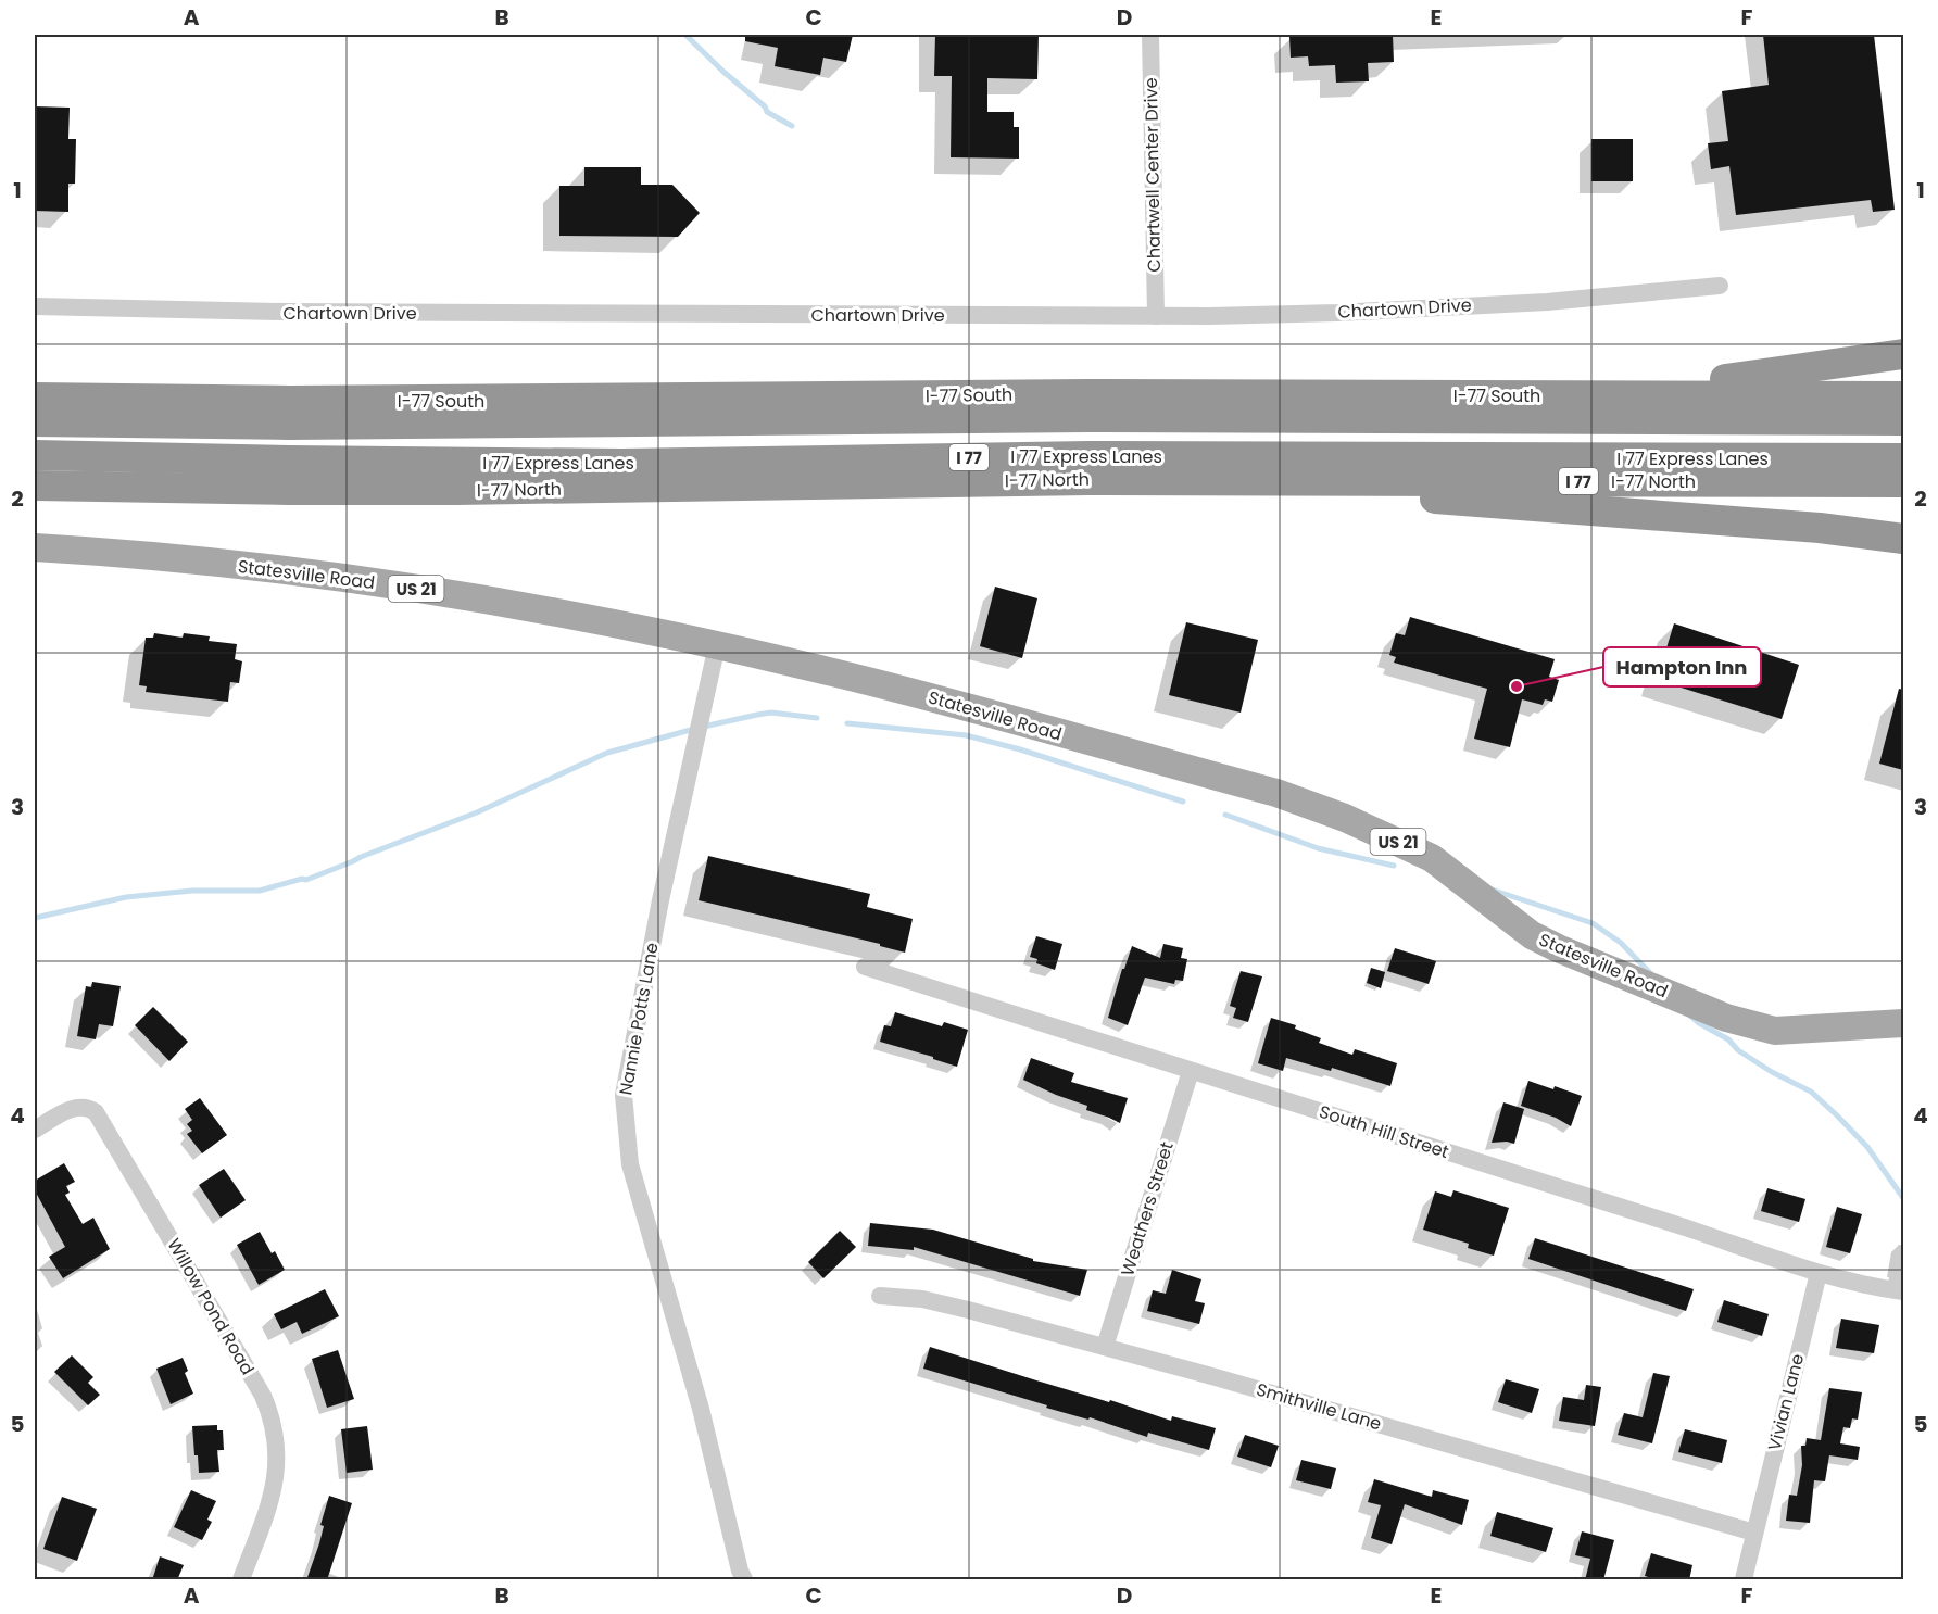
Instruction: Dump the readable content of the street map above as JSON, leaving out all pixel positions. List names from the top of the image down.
{
  "streets": {
    "highway": [
      "I-77 South",
      "I 77 Express Lanes",
      "I 77",
      "I-77 North"
    ],
    "main road": ["Statesville Road", "US 21"],
    "street": [
      "Chartwell Center Drive",
      "Chartown Drive",
      "Nannie Potts Lane",
      "South Hill Street",
      "Weathers Street",
      "Willow Pond Road",
      "Vivian Lane",
      "Smithville Lane"
    ]
  },
  "crossings": [
    ["Chartwell Center Drive", "Chartown Drive"],
    ["Statesville Road", "Nannie Potts Lane"],
    ["South Hill Street", "Weathers Street"],
    ["South Hill Street", "Vivian Lane"],
    ["Weathers Street", "Smithville Lane"],
    ["Vivian Lane", "Smithville Lane"]
  ],
  "places": ["Hampton Inn"],
  "grid": {
    "columns": [
      "A",
      "B",
      "C",
      "D",
      "E",
      "F"
    ],
    "rows": [
      "1",
      "2",
      "3",
      "4",
      "5"
    ]
  }
}
